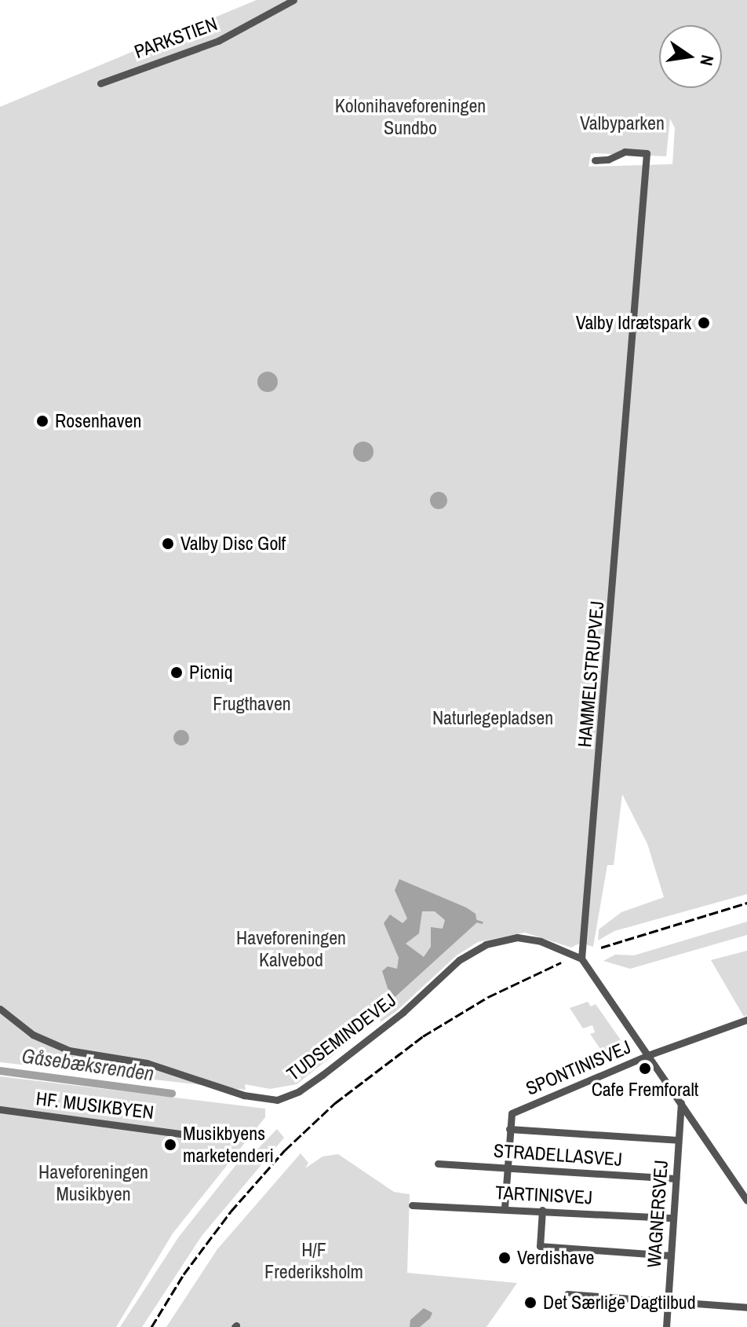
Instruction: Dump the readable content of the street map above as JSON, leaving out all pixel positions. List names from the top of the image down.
{
  "streets": {
    "street": [
      "PARKSTIEN",
      "HAMMELSTRUPVEJ",
      "TUDSEMINDEVEJ",
      "SPONTINISVEJ",
      "HF. MUSIKBYEN",
      "STRADELLASVEJ",
      "TARTINISVEJ",
      "WAGNERSVEJ"
    ]
  },
  "crossings": [
    ["HAMMELSTRUPVEJ", "TUDSEMINDEVEJ"],
    ["STRADELLASVEJ", "WAGNERSVEJ"],
    ["TARTINISVEJ", "WAGNERSVEJ"]
  ],
  "water": ["Gåsebæksrenden"],
  "parks": [
    "Kolonihaveforeningen Sundbo",
    "Valbyparken",
    "Frugthaven",
    "Naturlegepladsen",
    "Haveforeningen Kalvebod",
    "Haveforeningen Musikbyen",
    "H/F Frederiksholm"
  ],
  "places": [
    "Valby Idrætspark",
    "Rosenhaven",
    "Valby Disc Golf",
    "Picniq",
    "Cafe Fremforalt",
    "Musikbyens marketenderi",
    "Verdishave",
    "Det Særlige Dagtilbud"
  ],
  "north": "right"
}
